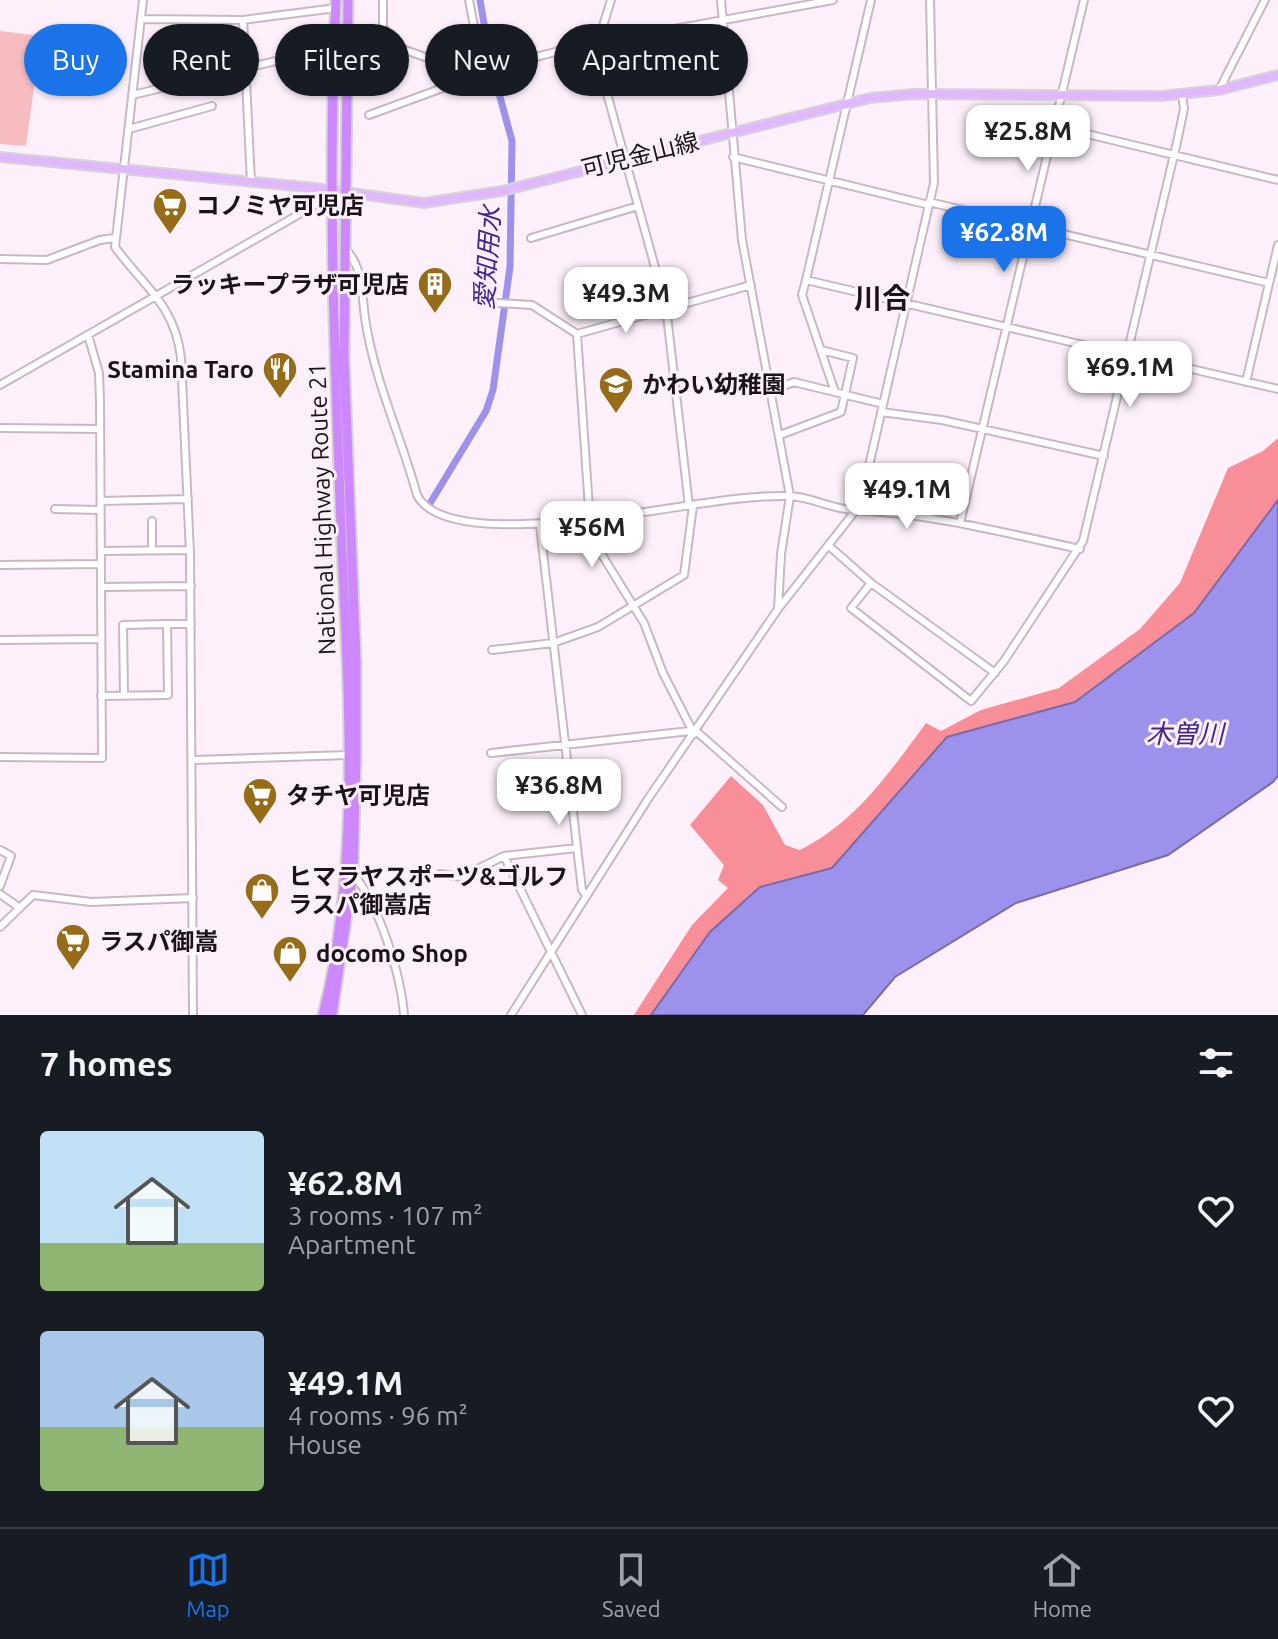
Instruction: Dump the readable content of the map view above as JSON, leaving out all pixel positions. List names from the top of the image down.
{
  "streets": {
    "highway": ["National Highway Route 21"],
    "main road": ["可児金山線"]
  },
  "crossings": [
    ["可児金山線", "National Highway Route 21"]
  ],
  "districts": ["川合"],
  "water": ["愛知用水", "木曽川"],
  "places": {
    "supermarket": ["コノミヤ可児店", "タチヤ可児店", "ラスパ御嵩"],
    "building": ["ラッキープラザ可児店"],
    "restaurant": ["Stamina Taro"],
    "school or university": ["かわい幼稚園"],
    "shop": ["ヒマラヤスポーツ&ゴルフ ラスパ御嵩店", "docomo Shop"]
  },
  "page": {
    "chip": [
      "Buy",
      "Rent",
      "Filters",
      "New",
      "Apartment"
    ],
    "price": [
      "¥25.8M",
      "¥62.8M",
      "¥49.3M",
      "¥69.1M",
      "¥49.1M",
      "¥56M",
      "¥36.8M"
    ],
    "heading": "7 homes",
    "list": [
      {
        "name": "¥62.8M",
        "note": "3 rooms · 107 m² · Apartment"
      },
      {
        "name": "¥49.1M",
        "note": "4 rooms · 96 m² · House"
      }
    ],
    "tabs": ["Map", "Saved", "Home"]
  }
}
